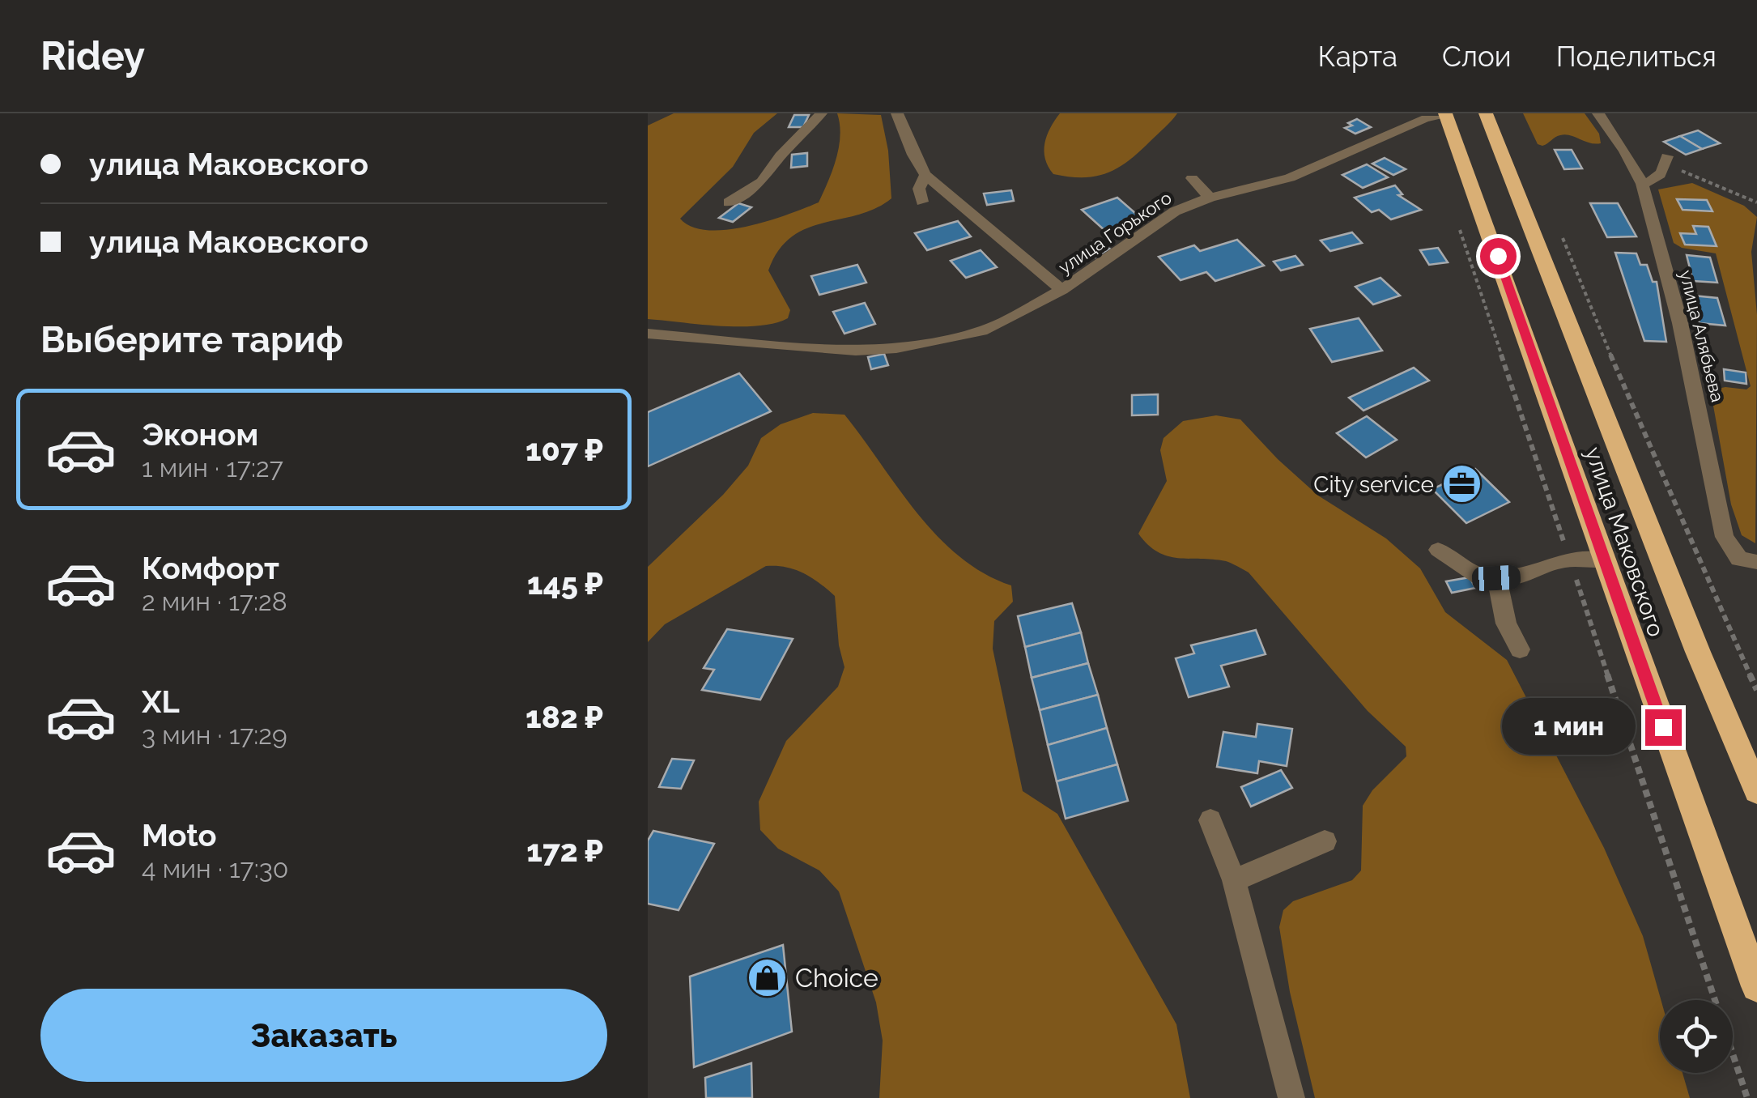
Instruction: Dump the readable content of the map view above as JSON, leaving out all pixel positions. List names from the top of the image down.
{
  "streets": {
    "highway": ["улица Маковского"],
    "lane": ["улица Горького", "улица Алябьева"]
  },
  "crossings": [
    ["улица Горького", "улица Маковского"]
  ],
  "places": {
    "office": ["City service"],
    "shop": ["Choice"]
  },
  "page": {
    "header": "Ridey",
    "nav": ["Карта", "Слои", "Поделиться"],
    "banner": ["улица Маковского", "улица Маковского"],
    "heading": "Выберите тариф",
    "list": [
      {
        "name": "Эконом",
        "note": "1 мин · 17:27",
        "value": "107 ₽"
      },
      {
        "name": "Комфорт",
        "note": "2 мин · 17:28",
        "value": "145 ₽"
      },
      {
        "name": "XL",
        "note": "3 мин · 17:29",
        "value": "182 ₽"
      },
      {
        "name": "Moto",
        "note": "4 мин · 17:30",
        "value": "172 ₽"
      }
    ],
    "bubble": "1 мин",
    "buttons": "Заказать"
  }
}
